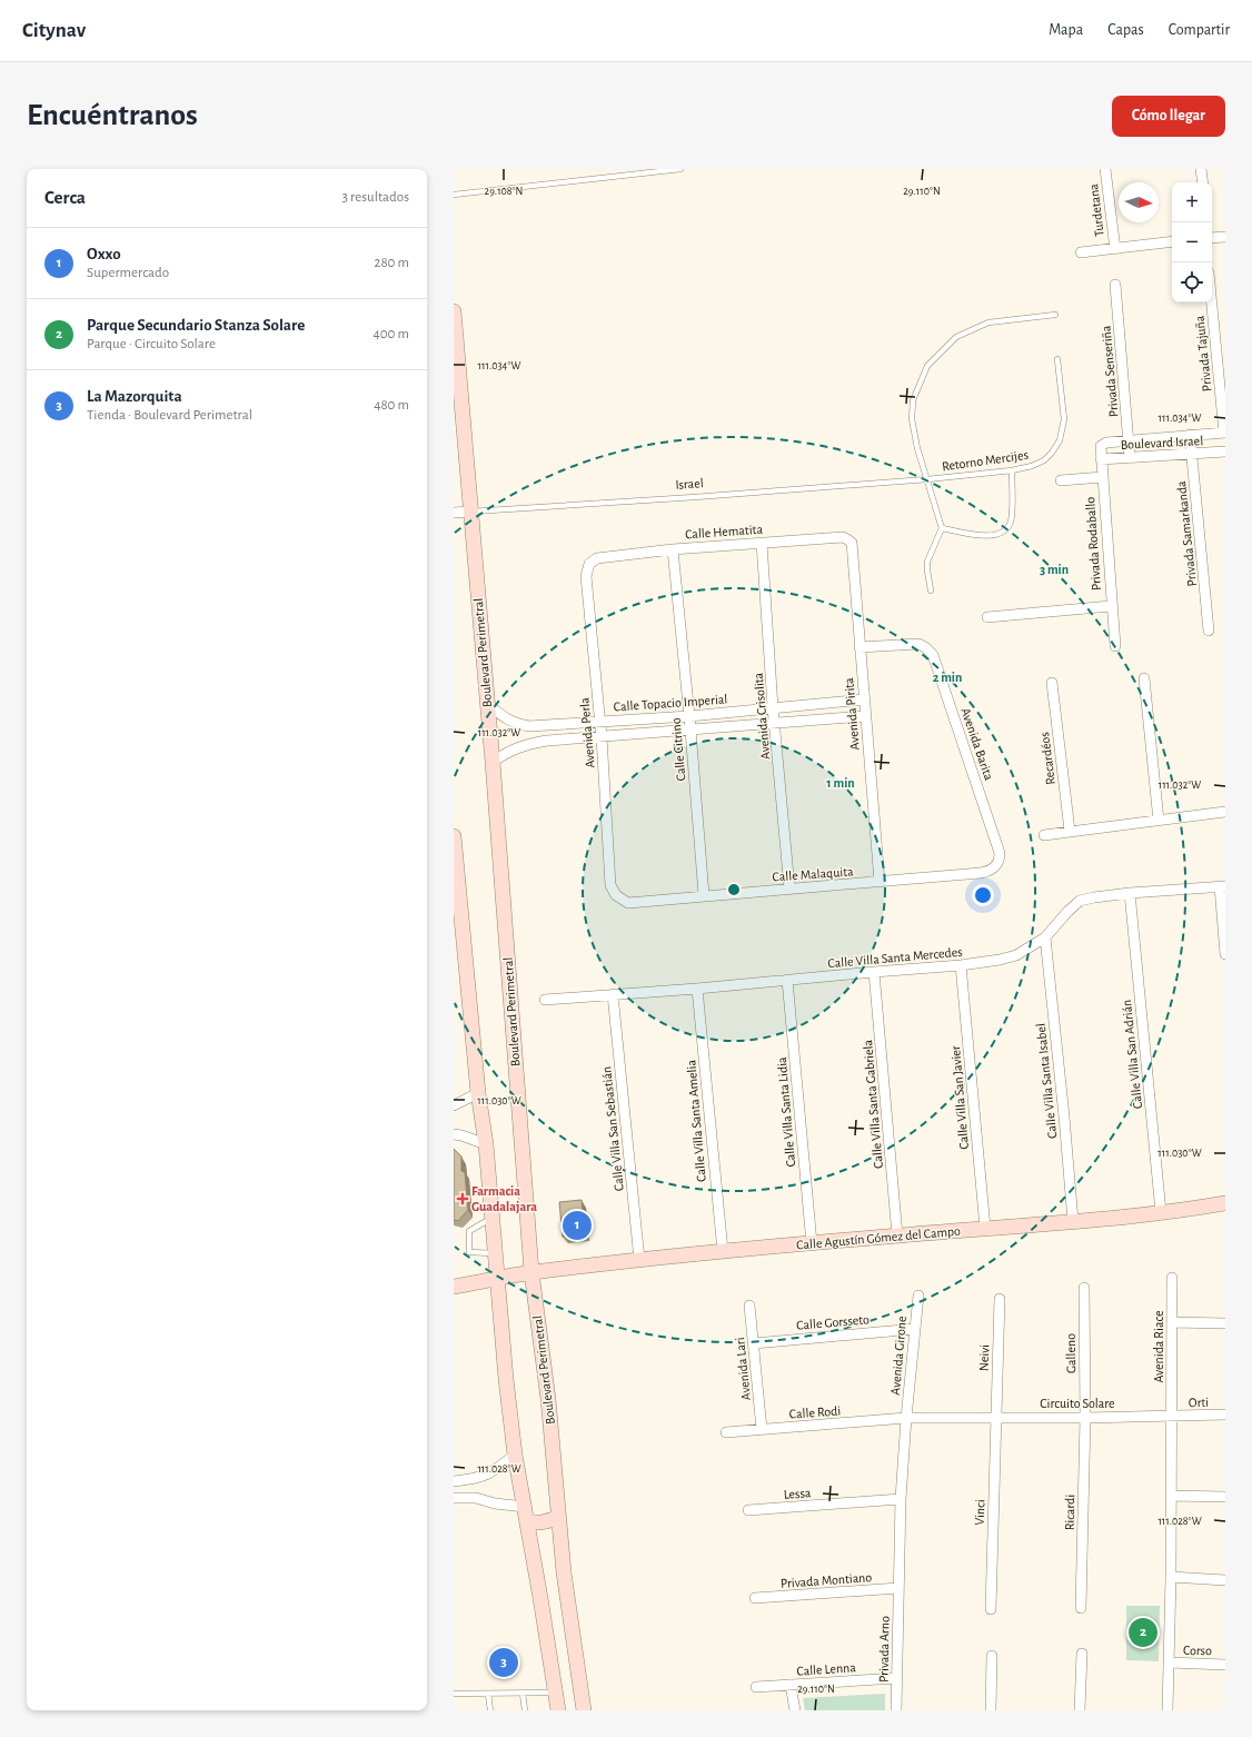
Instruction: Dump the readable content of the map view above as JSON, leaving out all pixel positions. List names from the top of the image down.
{
  "streets": {
    "street": [
      "Turdetana",
      "Privada Tajuña",
      "Privada Senseriña",
      "Boulevard Israel",
      "Israel",
      "Calle Hematita",
      "Privada Samarkanda",
      "Privada Rodaballo",
      "Boulevard Perimetral",
      "Calle Topacio Imperial",
      "Avenida Pirita",
      "Avenida Crisolita",
      "Avenida Perla",
      "Avenida Barita",
      "Calle Citrino",
      "Recardéos",
      "Calle Malaquita",
      "Calle Villa Santa Mercedes",
      "Calle Villa San Adrián",
      "Calle Villa Santa Isabel",
      "Calle Villa San Javier",
      "Calle Villa Santa Gabriela",
      "Calle Villa Santa Lidia",
      "Calle Villa Santa Amelia",
      "Calle Villa San Sebastián",
      "Calle Agustín Gómez del Campo",
      "Calle Gorsseto",
      "Avenida Riace",
      "Galleno",
      "Avenida Girone",
      "Neivi",
      "Avenida Lari",
      "Orti",
      "Circuito Solare",
      "Calle Rodi",
      "Lessa",
      "Vinci",
      "Ricardi",
      "Privada Montiano",
      "Privada Arno",
      "Corso",
      "Calle Lenna"
    ],
    "lane": ["Retorno Mercijes"]
  },
  "crossings": [
    ["Privada Tajuña", "Boulevard Israel"],
    ["Privada Senseriña", "Boulevard Israel"],
    ["Boulevard Israel", "Privada Samarkanda"],
    ["Boulevard Israel", "Privada Rodaballo"],
    ["Retorno Mercijes", "Israel"],
    ["Israel", "Boulevard Perimetral"],
    ["Calle Hematita", "Avenida Pirita"],
    ["Calle Hematita", "Avenida Crisolita"],
    ["Calle Hematita", "Avenida Perla"],
    ["Calle Hematita", "Calle Citrino"],
    ["Boulevard Perimetral", "Calle Topacio Imperial"],
    ["Boulevard Perimetral", "Calle Agustín Gómez del Campo"],
    ["Calle Topacio Imperial", "Avenida Pirita"],
    ["Calle Topacio Imperial", "Avenida Crisolita"],
    ["Calle Topacio Imperial", "Avenida Perla"],
    ["Calle Topacio Imperial", "Calle Citrino"],
    ["Avenida Pirita", "Avenida Barita"],
    ["Avenida Pirita", "Calle Malaquita"],
    ["Avenida Crisolita", "Calle Malaquita"],
    ["Avenida Perla", "Calle Malaquita"],
    ["Avenida Barita", "Calle Malaquita"],
    ["Calle Citrino", "Calle Malaquita"],
    ["Calle Villa Santa Mercedes", "Calle Villa San Adrián"],
    ["Calle Villa Santa Mercedes", "Calle Villa Santa Isabel"],
    ["Calle Villa Santa Mercedes", "Calle Villa San Javier"],
    ["Calle Villa Santa Mercedes", "Calle Villa Santa Gabriela"],
    ["Calle Villa Santa Mercedes", "Calle Villa Santa Lidia"],
    ["Calle Villa Santa Mercedes", "Calle Villa Santa Amelia"],
    ["Calle Villa Santa Mercedes", "Calle Villa San Sebastián"],
    ["Calle Villa San Adrián", "Calle Agustín Gómez del Campo"],
    ["Calle Villa Santa Isabel", "Calle Agustín Gómez del Campo"],
    ["Calle Villa San Javier", "Calle Agustín Gómez del Campo"],
    ["Calle Villa Santa Gabriela", "Calle Agustín Gómez del Campo"],
    ["Calle Villa Santa Lidia", "Calle Agustín Gómez del Campo"],
    ["Calle Villa Santa Amelia", "Calle Agustín Gómez del Campo"],
    ["Calle Villa San Sebastián", "Calle Agustín Gómez del Campo"],
    ["Calle Gorsseto", "Avenida Girone"],
    ["Calle Gorsseto", "Avenida Lari"],
    ["Avenida Riace", "Orti"],
    ["Avenida Riace", "Circuito Solare"],
    ["Galleno", "Circuito Solare"],
    ["Galleno", "Ricardi"],
    ["Avenida Girone", "Circuito Solare"],
    ["Avenida Girone", "Calle Rodi"],
    ["Neivi", "Circuito Solare"],
    ["Neivi", "Vinci"],
    ["Avenida Lari", "Calle Rodi"],
    ["Orti", "Circuito Solare"],
    ["Circuito Solare", "Calle Rodi"],
    ["Circuito Solare", "Vinci"],
    ["Circuito Solare", "Ricardi"],
    ["Privada Montiano", "Privada Arno"],
    ["Privada Arno", "Calle Lenna"]
  ],
  "places": {
    "health": ["Farmacia Guadalajara"]
  },
  "north": "right",
  "page": {
    "header": "Citynav",
    "nav": ["Mapa", "Capas", "Compartir"],
    "buttons": "Cómo llegar",
    "title": "Encuéntranos",
    "heading": ["Cerca", "3 resultados"],
    "map_buttons": ["+", "−"],
    "list": [
      {
        "mark": "1",
        "name": "Oxxo",
        "note": "Supermercado",
        "value": "280 m"
      },
      {
        "mark": "2",
        "name": "Parque Secundario Stanza Solare",
        "note": "Parque · Circuito Solare",
        "value": "400 m"
      },
      {
        "mark": "3",
        "name": "La Mazorquita",
        "note": "Tienda · Boulevard Perimetral",
        "value": "480 m"
      }
    ],
    "pins": ["1", "2", "3"]
  },
  "coordinates": [
    "29.108°N",
    "29.110°N",
    "111.034°W",
    "111.032°W",
    "111.030°W",
    "111.028°W"
  ],
  "rings": ["3 min", "2 min", "1 min"]
}
